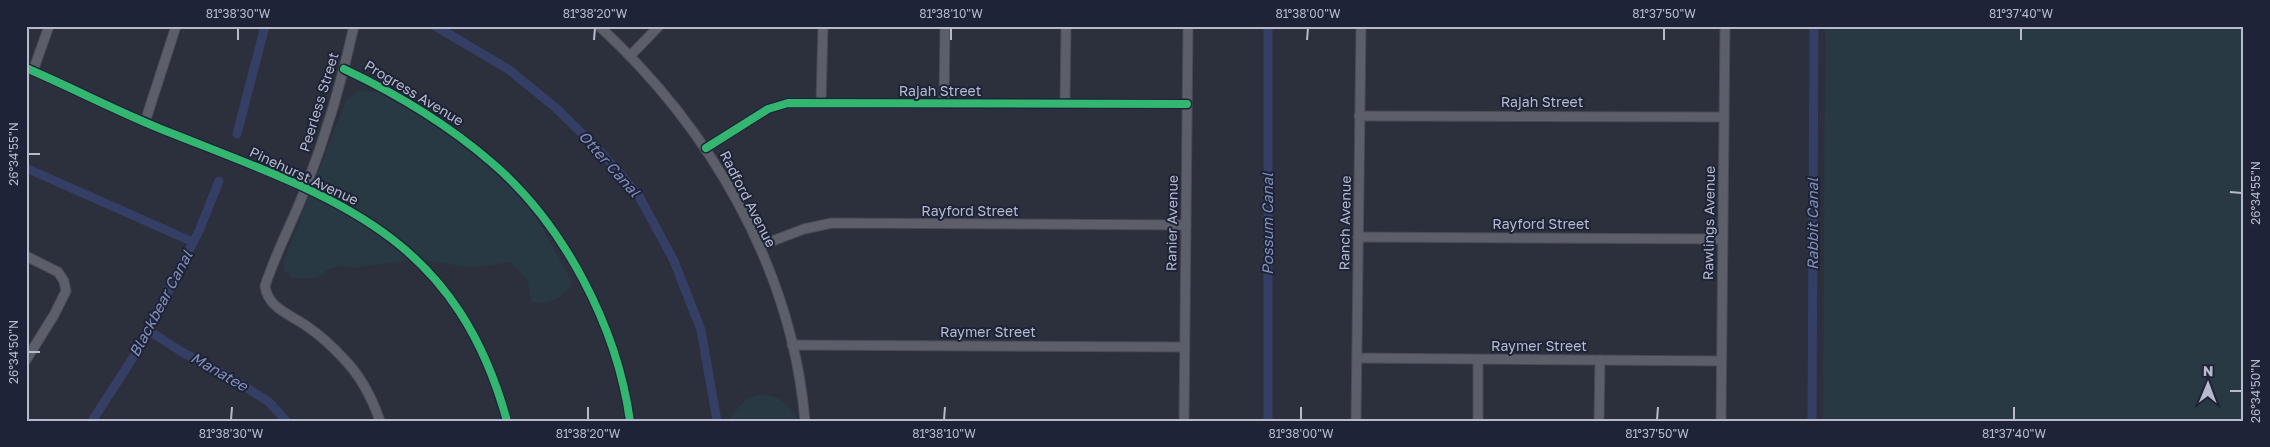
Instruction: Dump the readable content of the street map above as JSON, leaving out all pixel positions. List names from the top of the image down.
{
  "streets": {
    "street": [
      "Rajah Street",
      "Progress Avenue",
      "Peerless Street",
      "Pinehurst Avenue",
      "Radford Avenue",
      "Rayford Street",
      "Ranier Avenue",
      "Ranch Avenue",
      "Rawlings Avenue",
      "Raymer Street"
    ]
  },
  "crossings": [
    ["Rajah Street", "Radford Avenue"],
    ["Rajah Street", "Ranier Avenue"],
    ["Rajah Street", "Ranch Avenue"],
    ["Rajah Street", "Rawlings Avenue"],
    ["Progress Avenue", "Peerless Street"],
    ["Peerless Street", "Pinehurst Avenue"],
    ["Radford Avenue", "Rayford Street"],
    ["Radford Avenue", "Raymer Street"],
    ["Rayford Street", "Ranier Avenue"],
    ["Rayford Street", "Ranch Avenue"],
    ["Rayford Street", "Rawlings Avenue"],
    ["Ranier Avenue", "Raymer Street"],
    ["Ranch Avenue", "Raymer Street"],
    ["Rawlings Avenue", "Raymer Street"]
  ],
  "water": [
    "Otter Canal",
    "Possum Canal",
    "Rabbit Canal",
    "Blackbear Canal",
    "Manatee"
  ],
  "north": "top",
  "coordinates": [
    "81°38'30\"W",
    "81°38'20\"W",
    "81°38'10\"W",
    "81°38'00\"W",
    "81°37'50\"W",
    "81°37'40\"W",
    "26°34'55\"N",
    "26°34'50\"N"
  ]
}
